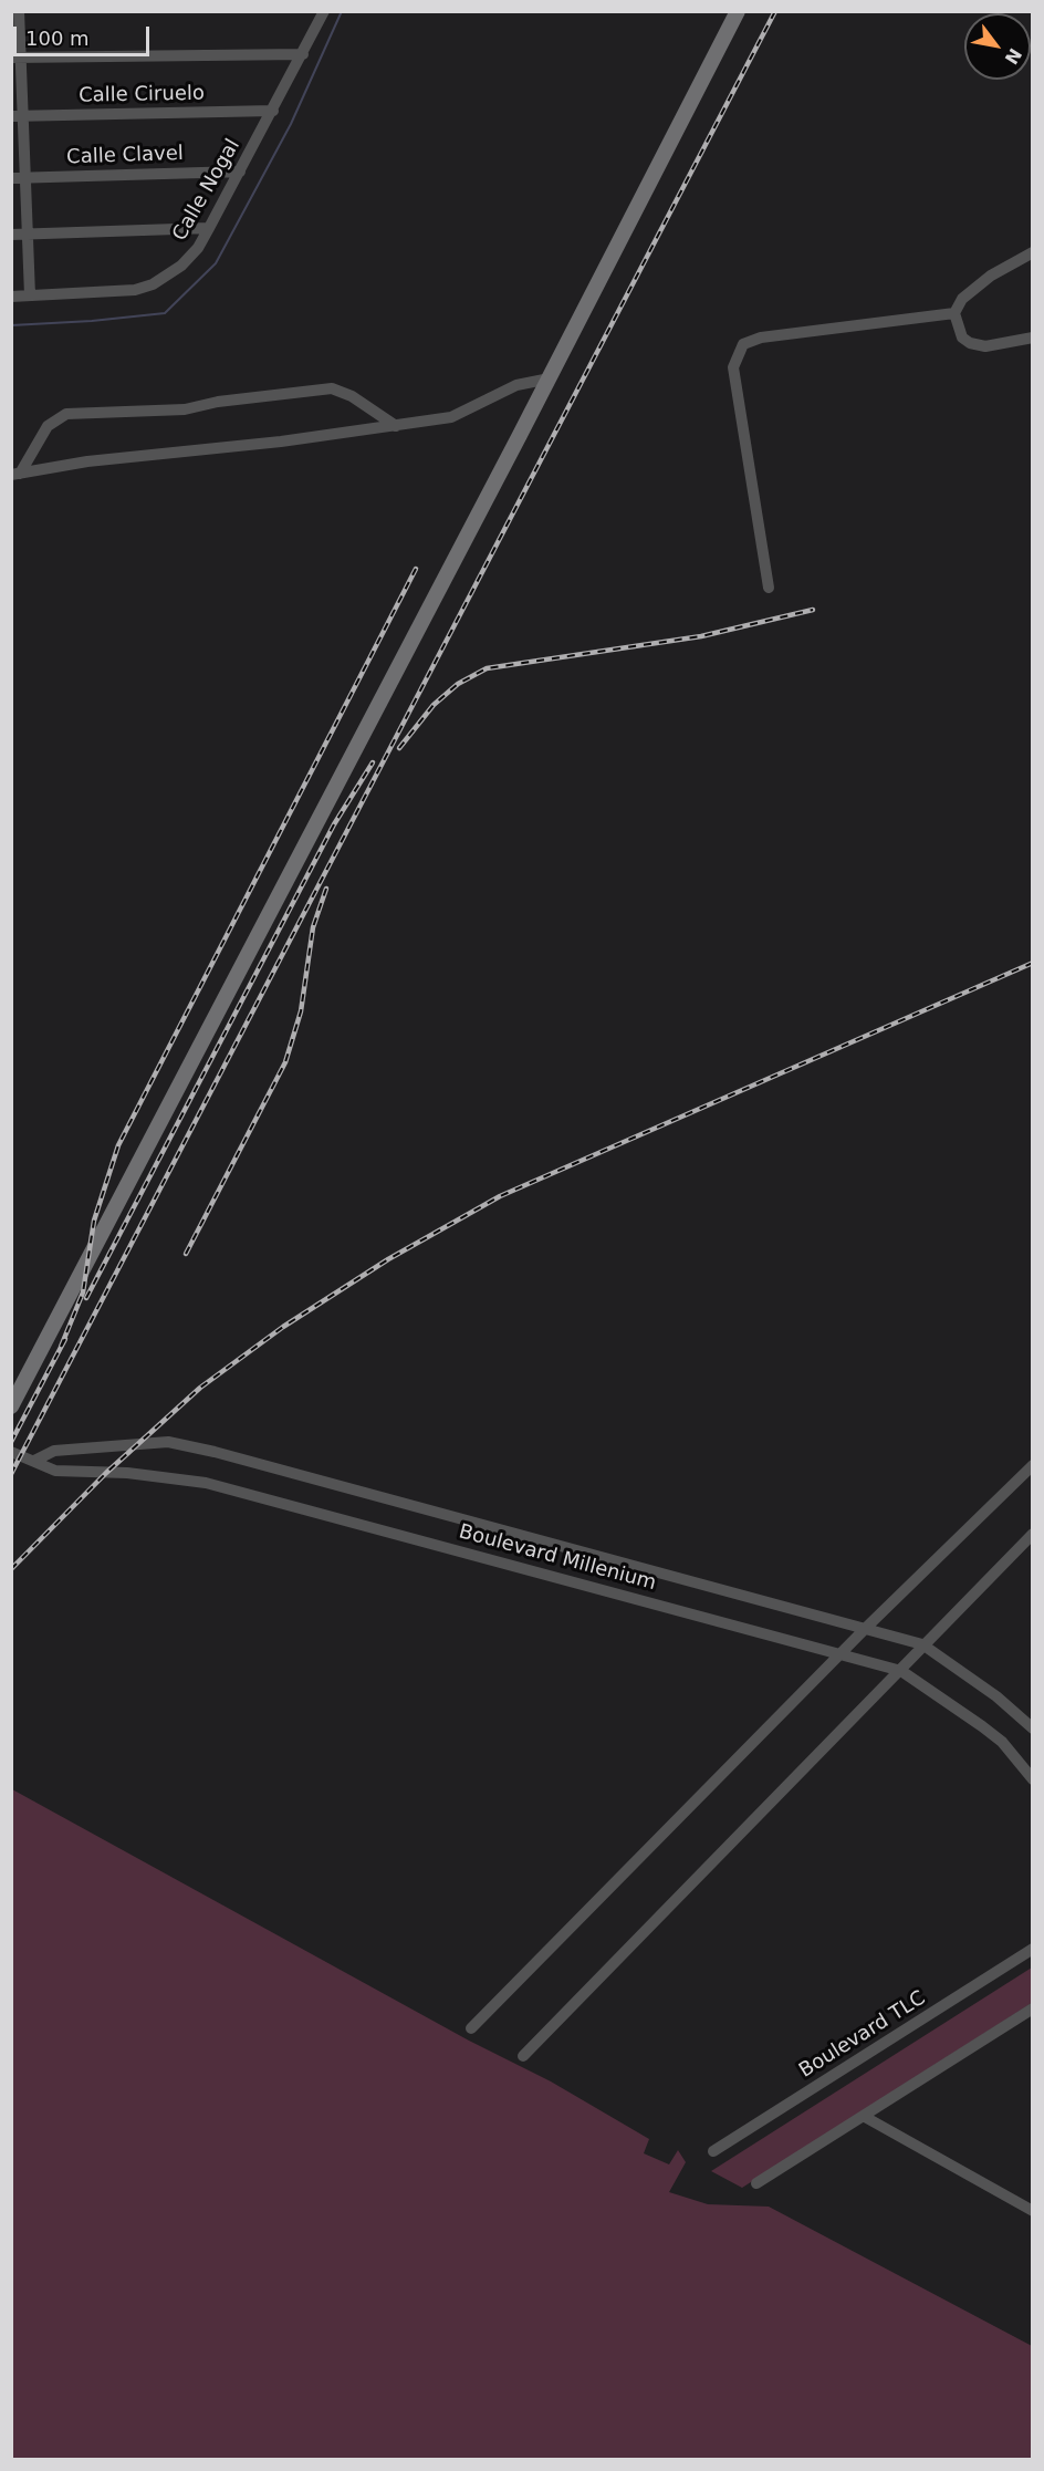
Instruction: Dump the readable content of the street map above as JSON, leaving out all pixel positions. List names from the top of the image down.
{
  "streets": {
    "street": [
      "Calle Ciruelo",
      "Calle Clavel",
      "Calle Nogal",
      "Boulevard Millenium",
      "Boulevard TLC"
    ]
  },
  "crossings": [
    ["Calle Ciruelo", "Calle Nogal"],
    ["Calle Clavel", "Calle Nogal"]
  ],
  "scale_bar": "100 m",
  "north": "bottom right"
}
